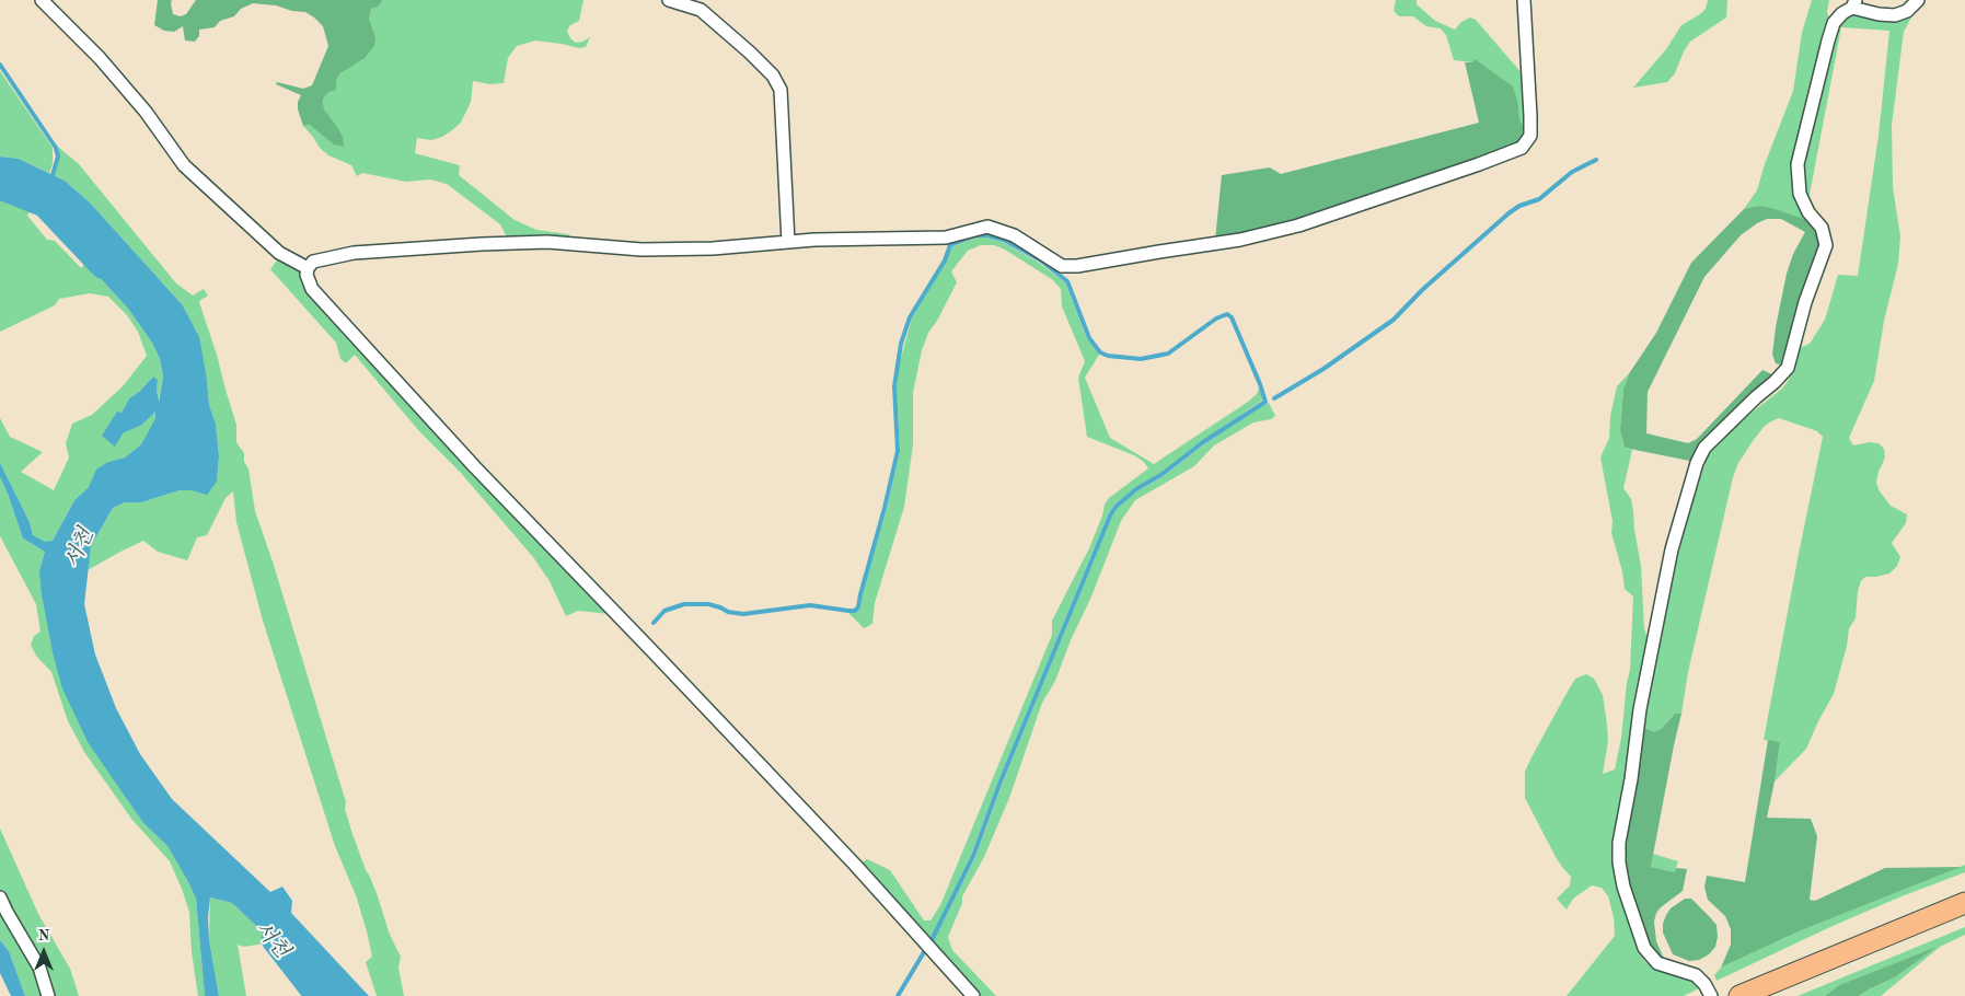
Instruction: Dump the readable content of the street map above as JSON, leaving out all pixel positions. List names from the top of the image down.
{
  "water": ["서천"],
  "north": "top"
}
